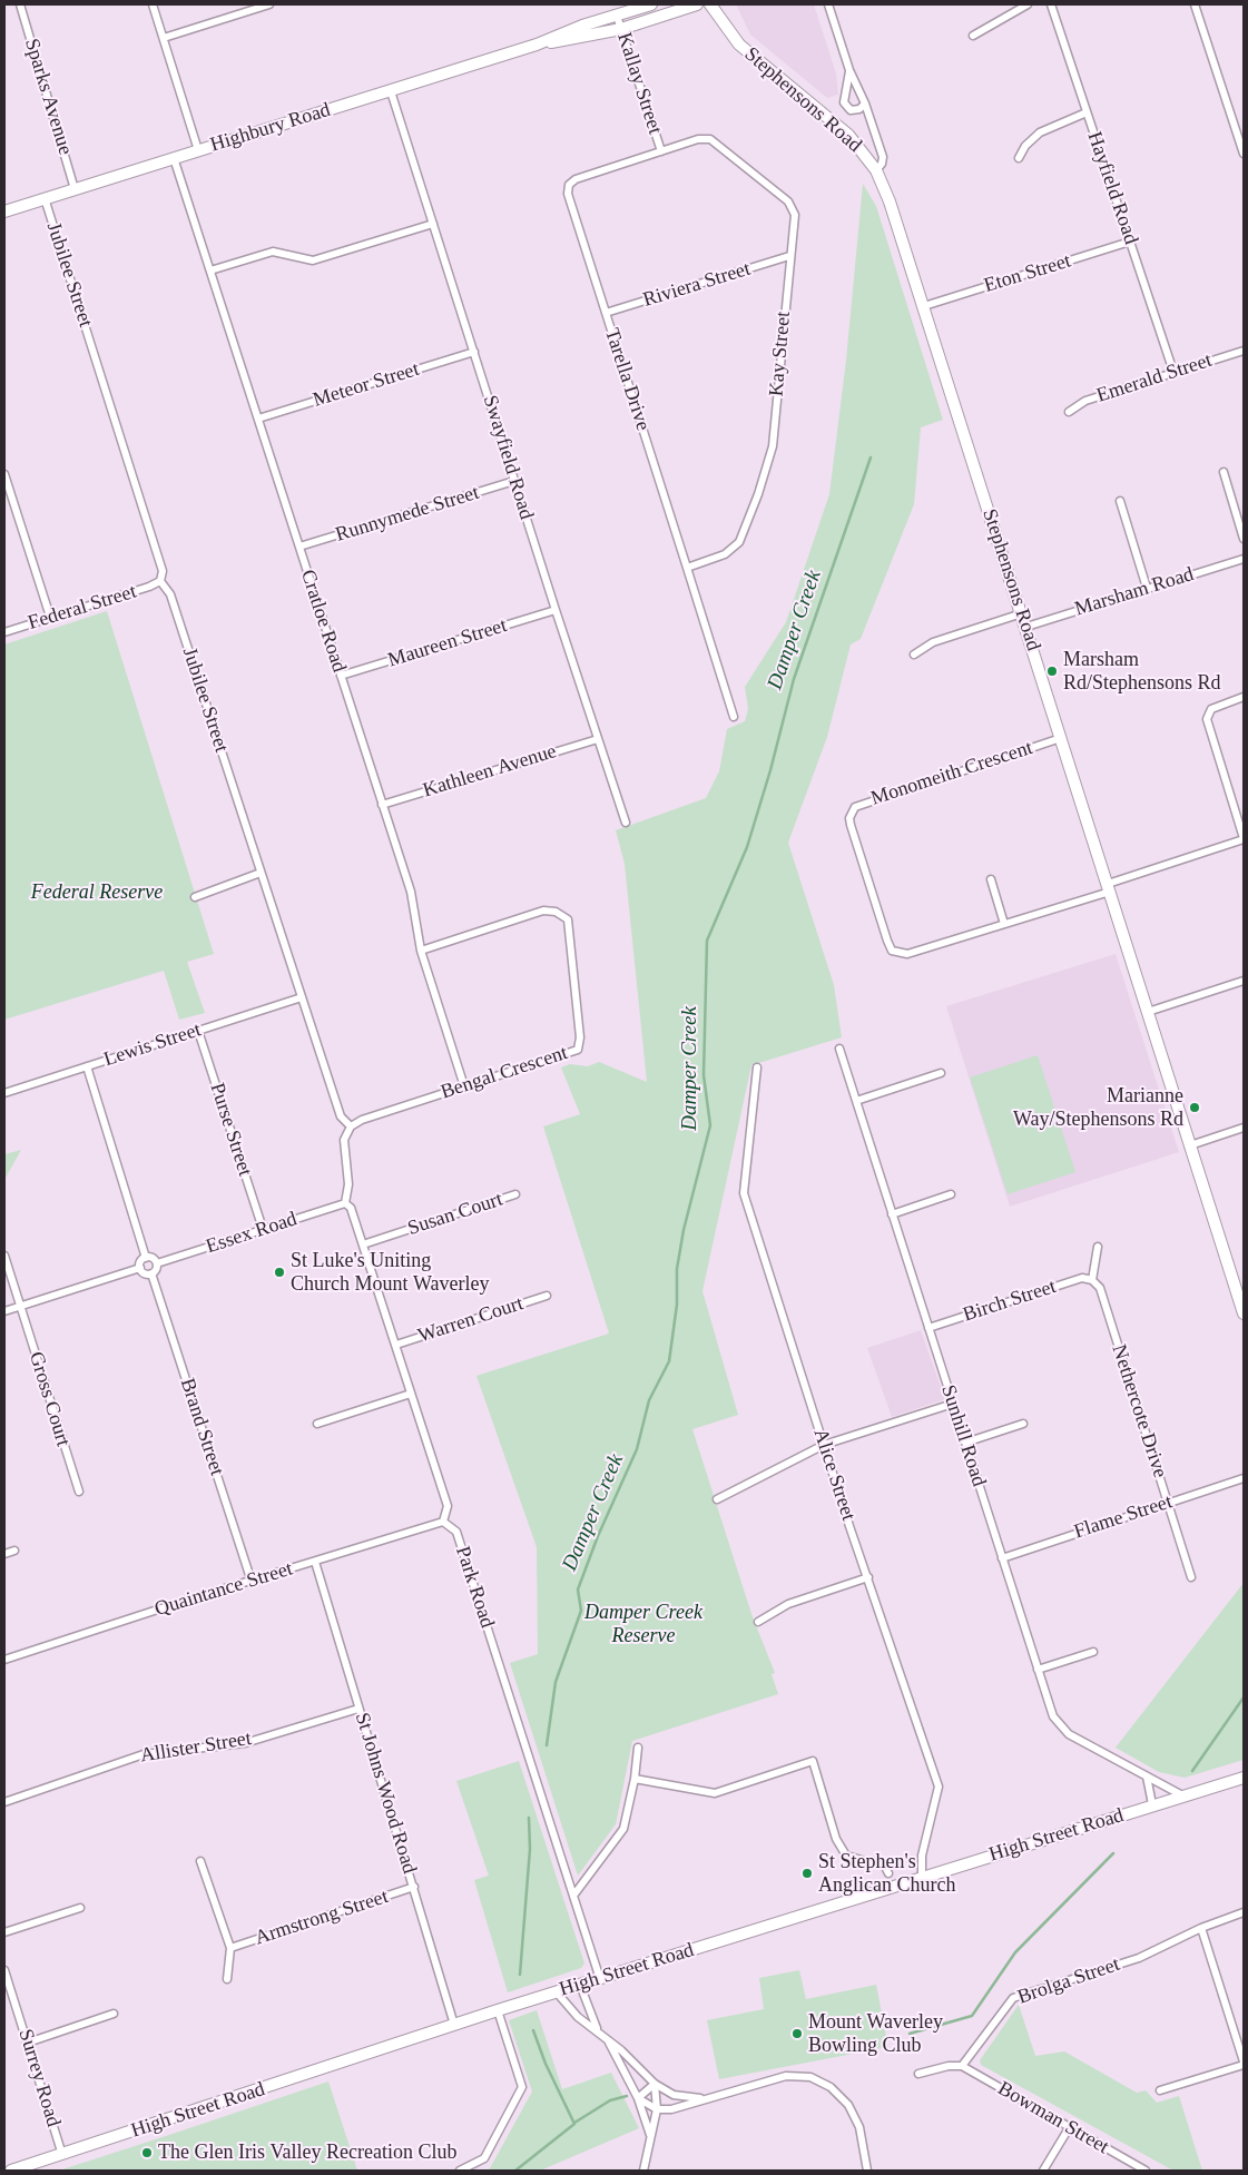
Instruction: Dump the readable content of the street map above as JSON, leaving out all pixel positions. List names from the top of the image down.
{
  "streets": {
    "main road": ["Stephensons Road", "Highbury Road", "High Street Road"],
    "street": [
      "Kallay Street",
      "Sparks Avenue",
      "Hayfield Road",
      "Eton Street",
      "Jubilee Street",
      "Riviera Street",
      "Kay Street",
      "Emerald Street",
      "Tarella Drive",
      "Meteor Street",
      "Swayfield Road",
      "Runnymede Street",
      "Marsham Road",
      "Federal Street",
      "Cratloe Road",
      "Maureen Street",
      "Kathleen Avenue",
      "Monomeith Crescent",
      "Lewis Street",
      "Bengal Crescent",
      "Purse Street",
      "Susan Court",
      "Essex Road",
      "Birch Street",
      "Warren Court",
      "Gross Court",
      "Nethercote Drive",
      "Brand Street",
      "Sunhill Road",
      "Alice Street",
      "Flame Street",
      "Park Road",
      "Quaintance Street",
      "Allister Street",
      "St Johns Wood Road",
      "Armstrong Street",
      "Brolga Street",
      "Surrey Road",
      "Bowman Street"
    ]
  },
  "crossings": [
    ["Kallay Street", "Highbury Road"],
    ["Kallay Street", "Tarella Drive"],
    ["Sparks Avenue", "Highbury Road"],
    ["Stephensons Road", "Eton Street"],
    ["Stephensons Road", "Marsham Road"],
    ["Stephensons Road", "Monomeith Crescent"],
    ["Highbury Road", "Jubilee Street"],
    ["Highbury Road", "Swayfield Road"],
    ["Highbury Road", "Cratloe Road"],
    ["Hayfield Road", "Eton Street"],
    ["Hayfield Road", "Emerald Street"],
    ["Jubilee Street", "Federal Street"],
    ["Jubilee Street", "Lewis Street"],
    ["Jubilee Street", "Bengal Crescent"],
    ["Riviera Street", "Kay Street"],
    ["Riviera Street", "Tarella Drive"],
    ["Kay Street", "Tarella Drive"],
    ["Meteor Street", "Swayfield Road"],
    ["Meteor Street", "Cratloe Road"],
    ["Swayfield Road", "Runnymede Street"],
    ["Swayfield Road", "Maureen Street"],
    ["Swayfield Road", "Kathleen Avenue"],
    ["Runnymede Street", "Cratloe Road"],
    ["Cratloe Road", "Maureen Street"],
    ["Cratloe Road", "Kathleen Avenue"],
    ["Cratloe Road", "Bengal Crescent"],
    ["Lewis Street", "Purse Street"],
    ["Purse Street", "Essex Road"],
    ["Essex Road", "Brand Street"],
    ["Birch Street", "Nethercote Drive"],
    ["Birch Street", "Sunhill Road"],
    ["Nethercote Drive", "Flame Street"],
    ["Brand Street", "Quaintance Street"],
    ["Sunhill Road", "Flame Street"],
    ["Sunhill Road", "High Street Road"],
    ["Alice Street", "High Street Road"],
    ["Park Road", "Quaintance Street"],
    ["Park Road", "High Street Road"],
    ["Quaintance Street", "St Johns Wood Road"],
    ["Allister Street", "St Johns Wood Road"],
    ["St Johns Wood Road", "High Street Road"],
    ["St Johns Wood Road", "Armstrong Street"],
    ["High Street Road", "Surrey Road"],
    ["Brolga Street", "Bowman Street"]
  ],
  "water": ["Damper Creek"],
  "parks": ["Federal Reserve", "Damper Creek Reserve"],
  "places": [
    "Marsham Rd/Stephensons Rd",
    "Marianne Way/Stephensons Rd",
    "St Luke's Uniting Church Mount Waverley",
    "St Stephen's Anglican Church",
    "Mount Waverley Bowling Club",
    "The Glen Iris Valley Recreation Club"
  ]
}
